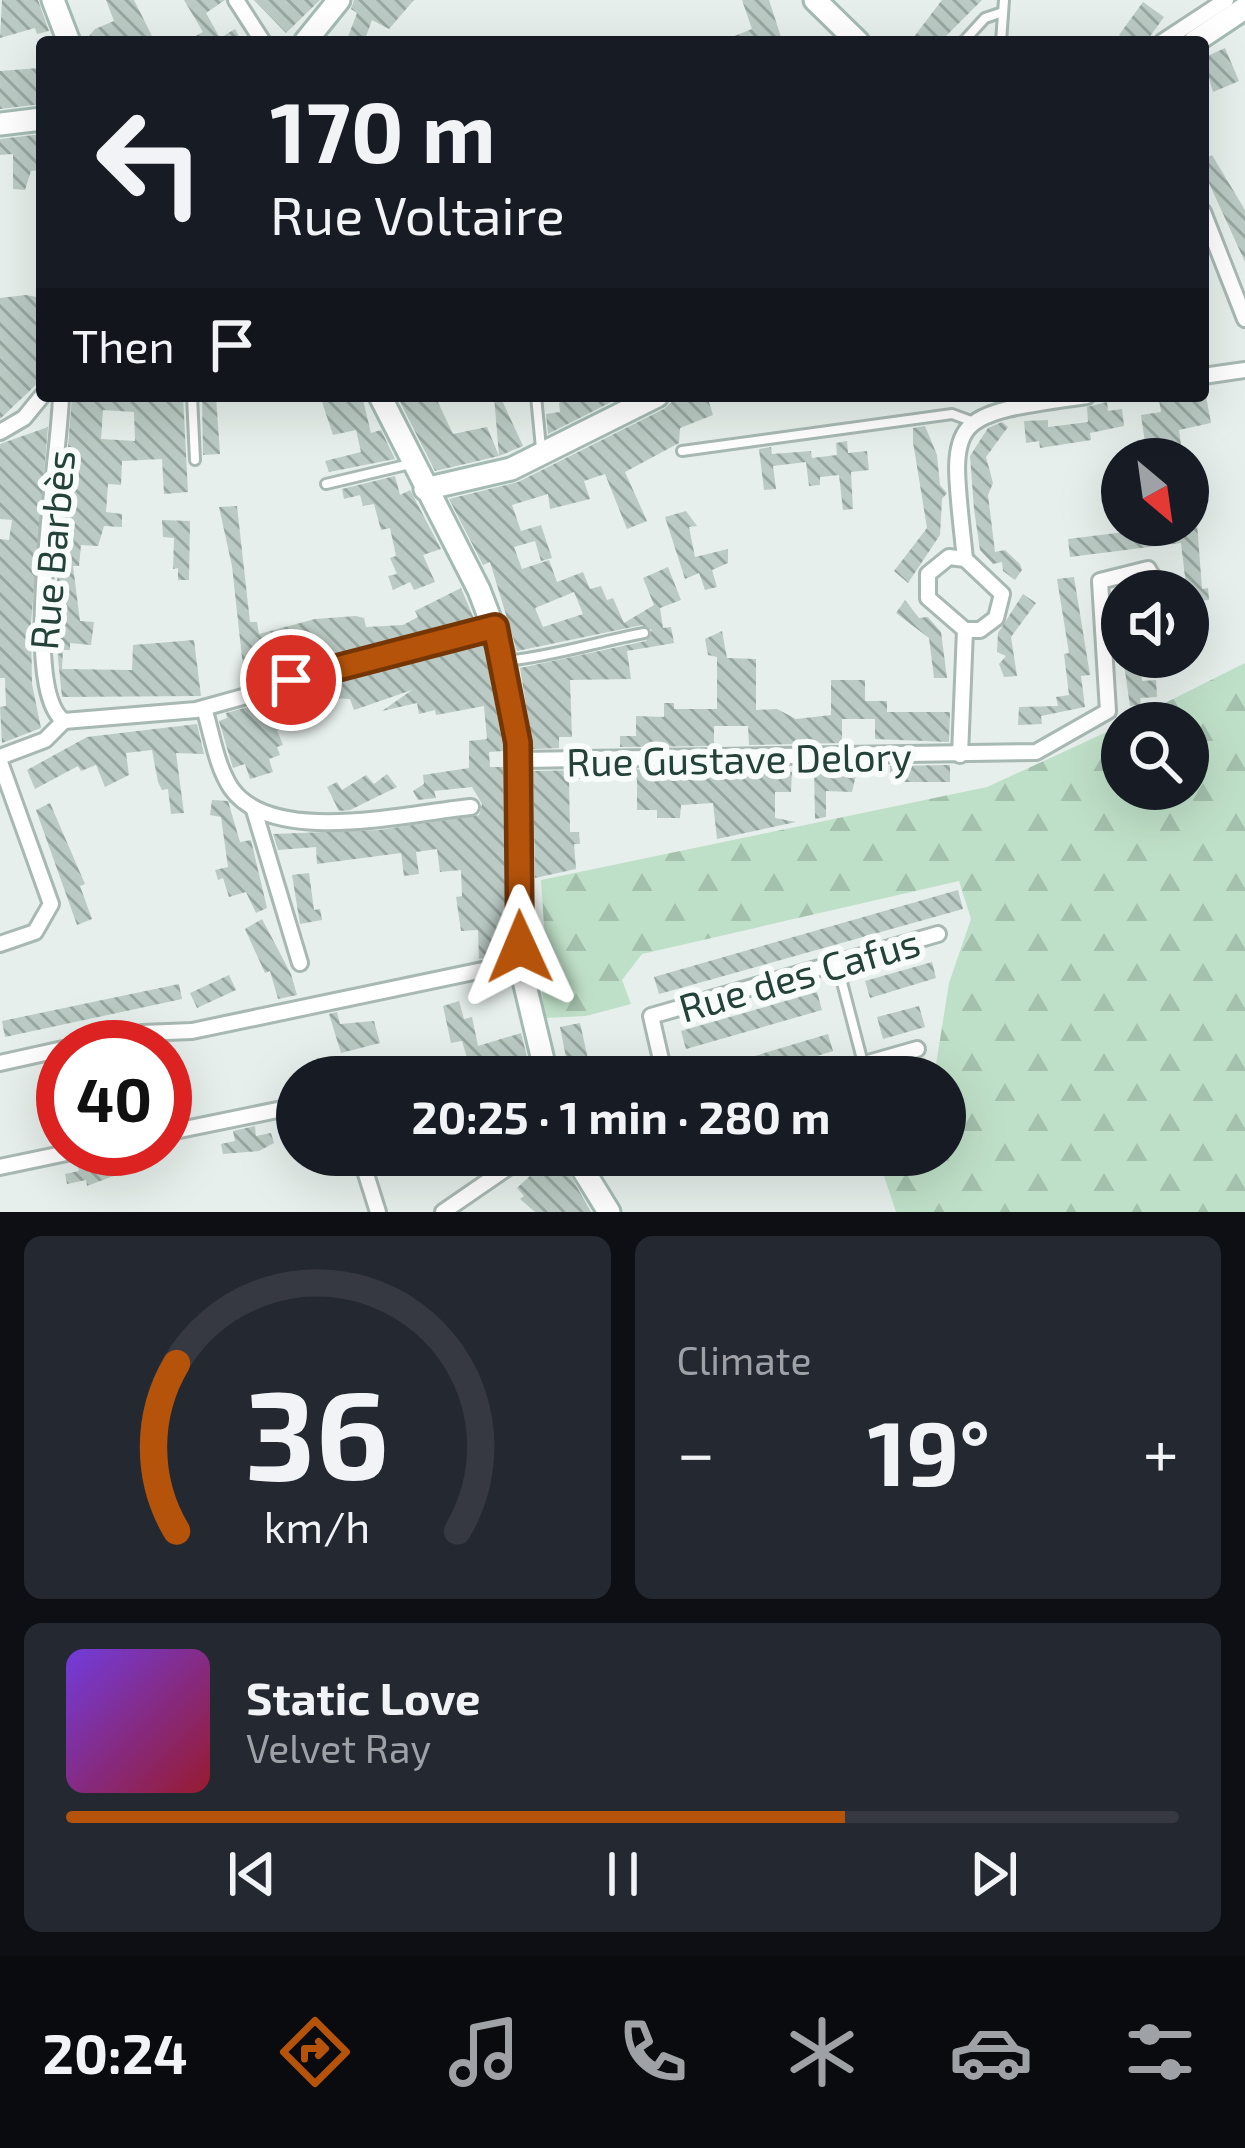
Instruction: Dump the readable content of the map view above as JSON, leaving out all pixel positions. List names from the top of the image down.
{
  "streets": {
    "street": ["Rue Barbès", "Rue Gustave Delory", "Rue des Cafus"]
  },
  "north": "bottom right",
  "page": {
    "turn": ["170 m", "Rue Voltaire"],
    "then": "Then",
    "limit": "40",
    "trip": "20:25 · 1 min · 280 m",
    "tile": "Climate",
    "heat": ["−", "19°", "+"],
    "song": ["Static Love", "Velvet Ray"],
    "tabs": "20:24",
    "gauge": ["36", "km/h"]
  }
}
